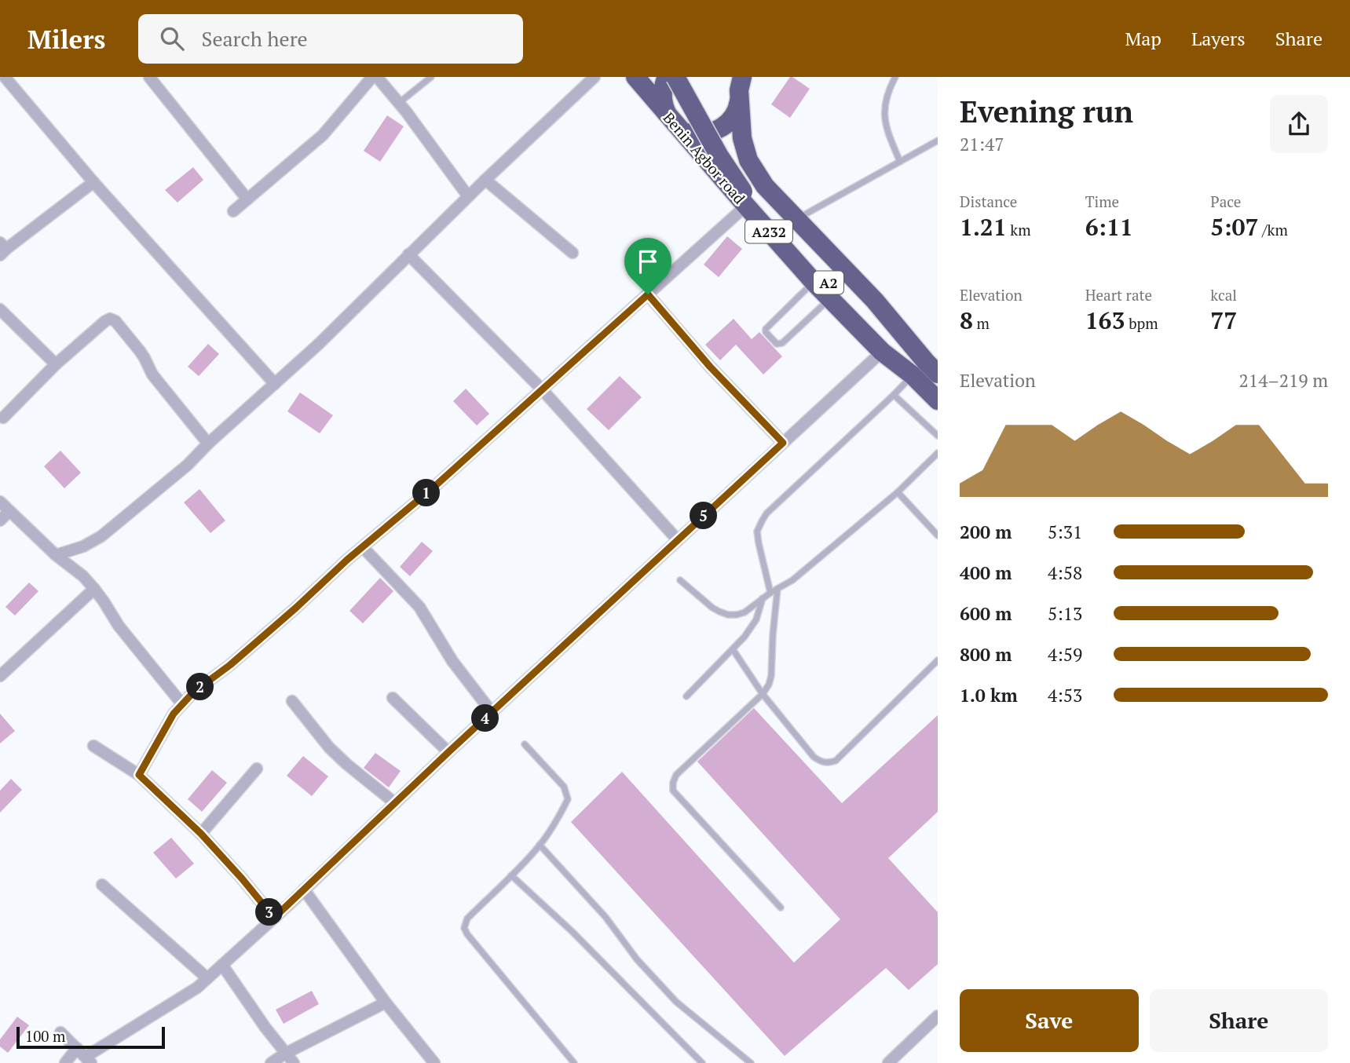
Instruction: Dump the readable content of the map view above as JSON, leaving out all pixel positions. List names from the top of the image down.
{
  "streets": {
    "highway": ["Benin Agbor road", "A232", "A2"]
  },
  "crossings": [
    ["Benin Agbor road", "A2"]
  ],
  "scale_bar": "100 m",
  "page": {
    "header": "Milers",
    "search": "Search here",
    "nav": ["Map", "Layers", "Share"],
    "heading": ["Evening run", "21:47"],
    "stats": [
      ["Distance", "1.21 km"],
      ["Time", "6:11"],
      ["Pace", "5:07 /km"],
      ["Elevation", "8 m"],
      ["Heart rate", "163 bpm"],
      ["kcal", "77"]
    ],
    "chart": ["Elevation", "214–219 m"],
    "pins": [
      "1",
      "5",
      "2",
      "4",
      "3"
    ],
    "list": [
      {
        "name": "200 m",
        "note": "5:31"
      },
      {
        "name": "400 m",
        "note": "4:58"
      },
      {
        "name": "600 m",
        "note": "5:13"
      },
      {
        "name": "800 m",
        "note": "4:59"
      },
      {
        "name": "1.0 km",
        "note": "4:53"
      }
    ],
    "buttons": ["Save", "Share"],
    "scale": "100 m"
  }
}
